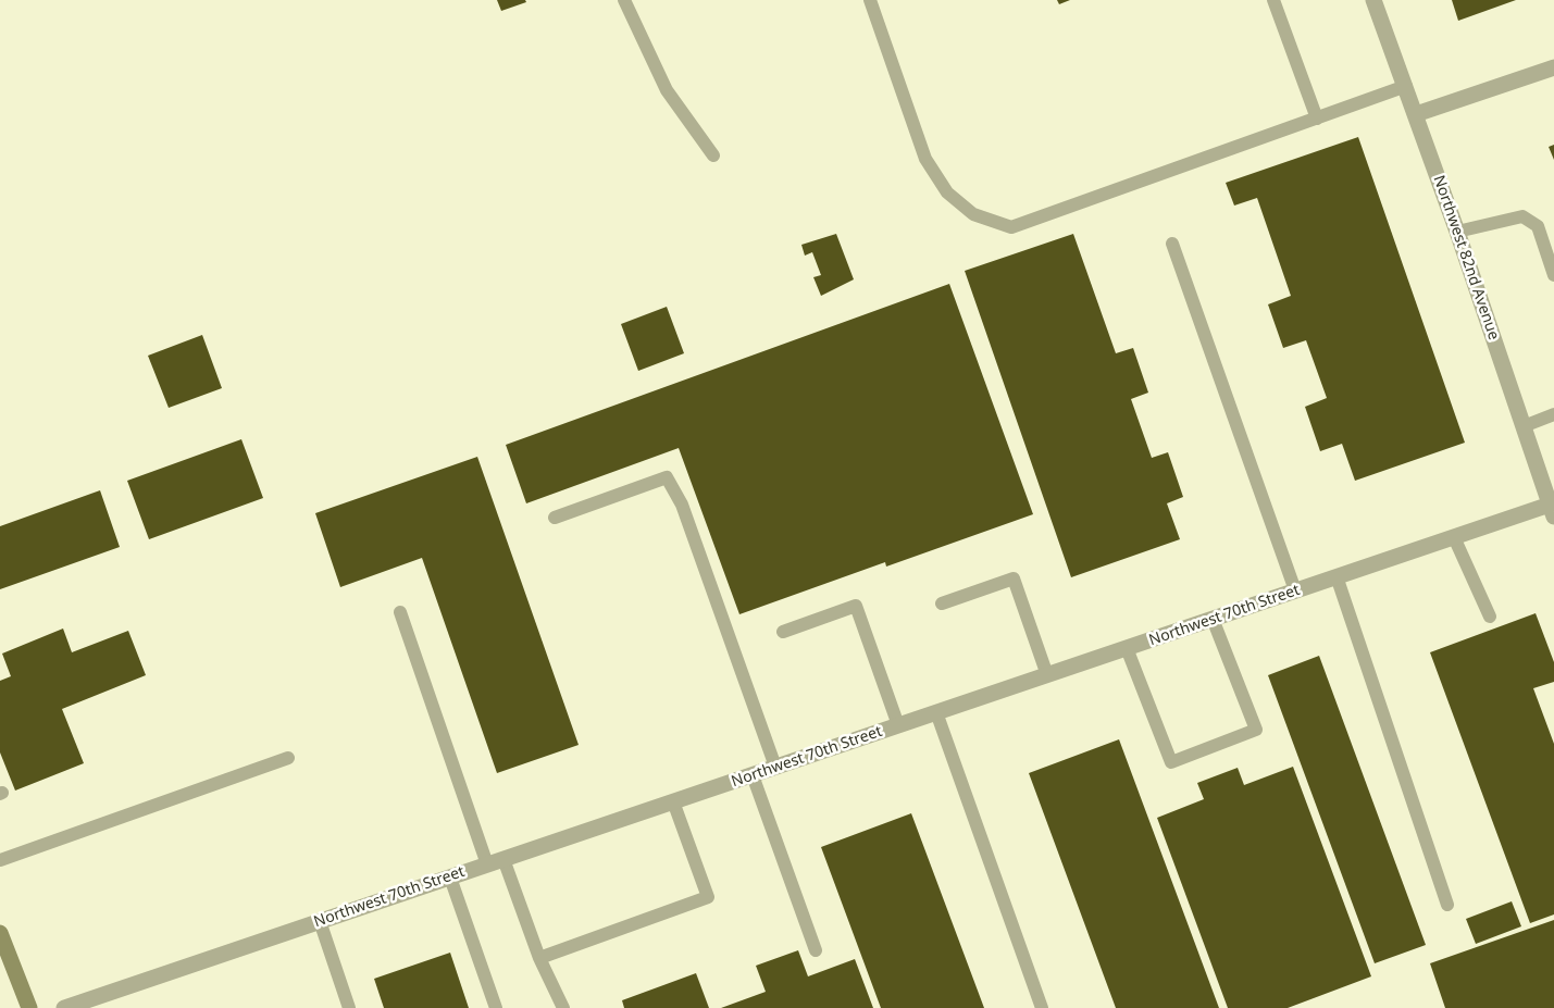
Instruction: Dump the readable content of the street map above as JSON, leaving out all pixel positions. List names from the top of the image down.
{
  "streets": {
    "street": ["Northwest 82nd Avenue", "Northwest 70th Street"]
  },
  "crossings": [
    ["Northwest 82nd Avenue", "Northwest 70th Street"]
  ]
}
